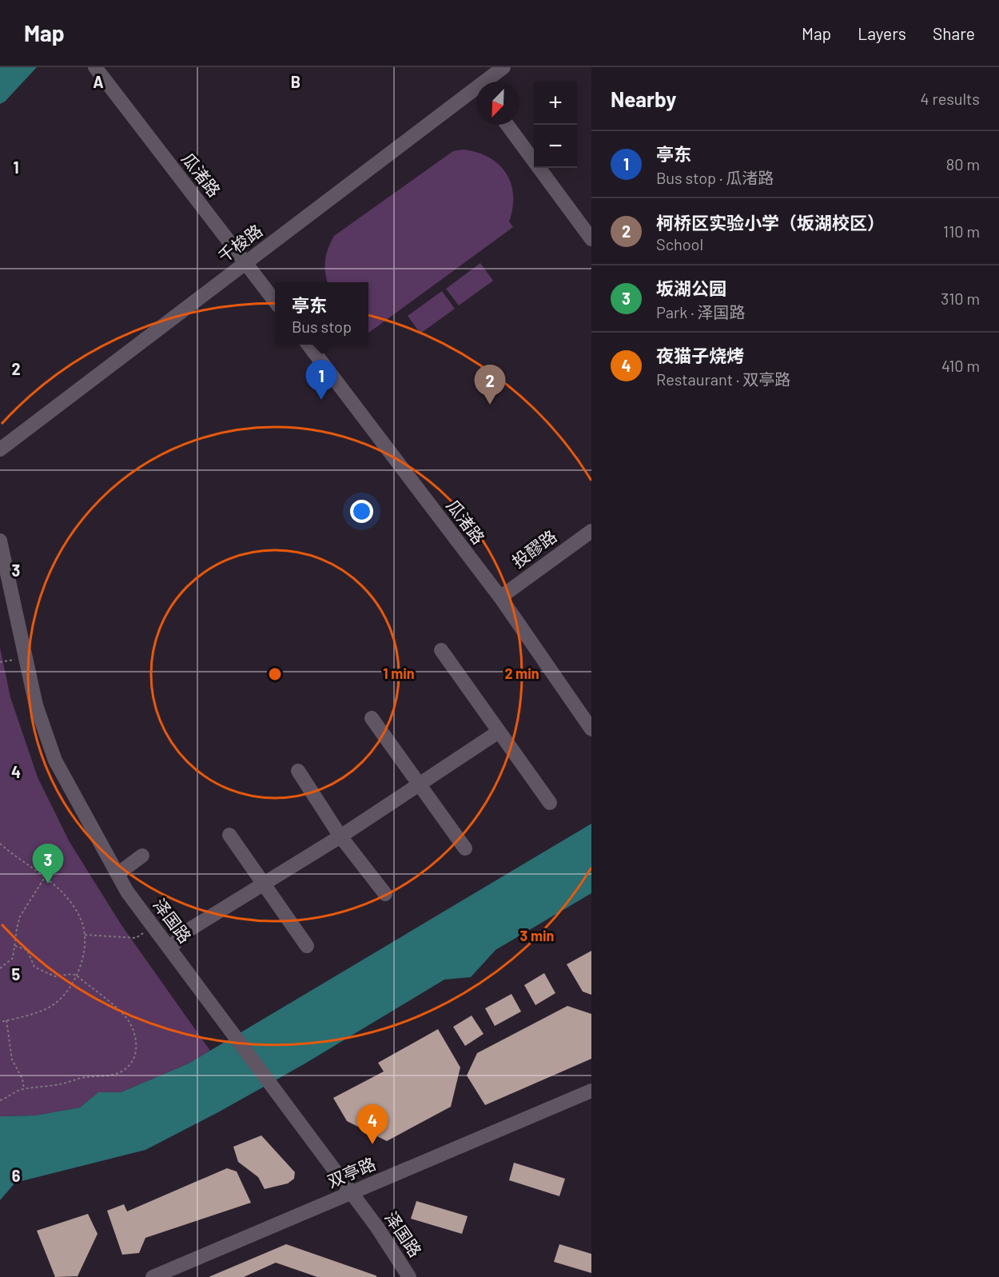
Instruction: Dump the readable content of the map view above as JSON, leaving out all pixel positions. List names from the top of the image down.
{
  "streets": {
    "street": [
      "瓜渚路",
      "千梭路",
      "投醪路",
      "泽国路",
      "双亭路"
    ]
  },
  "crossings": [
    ["瓜渚路", "千梭路"],
    ["瓜渚路", "投醪路"],
    ["泽国路", "双亭路"]
  ],
  "north": "bottom left",
  "page": {
    "header": "Map",
    "nav": ["Map", "Layers", "Share"],
    "heading": ["Nearby", "4 results"],
    "map_buttons": ["+", "−"],
    "list": [
      {
        "mark": "1",
        "name": "亭东",
        "note": "Bus stop · 瓜渚路",
        "value": "80 m"
      },
      {
        "mark": "2",
        "name": "柯桥区实验小学（坂湖校区）",
        "note": "School",
        "value": "110 m"
      },
      {
        "mark": "3",
        "name": "坂湖公园",
        "note": "Park · 泽国路",
        "value": "310 m"
      },
      {
        "mark": "4",
        "name": "夜猫子烧烤",
        "note": "Restaurant · 双亭路",
        "value": "410 m"
      }
    ],
    "popup": ["亭东", "Bus stop"],
    "pins": [
      "1",
      "2",
      "3",
      "4"
    ]
  },
  "grid": {
    "columns": ["A", "B"],
    "rows": [
      "1",
      "2",
      "3",
      "4",
      "5",
      "6"
    ]
  },
  "rings": ["1 min", "2 min", "3 min"]
}
